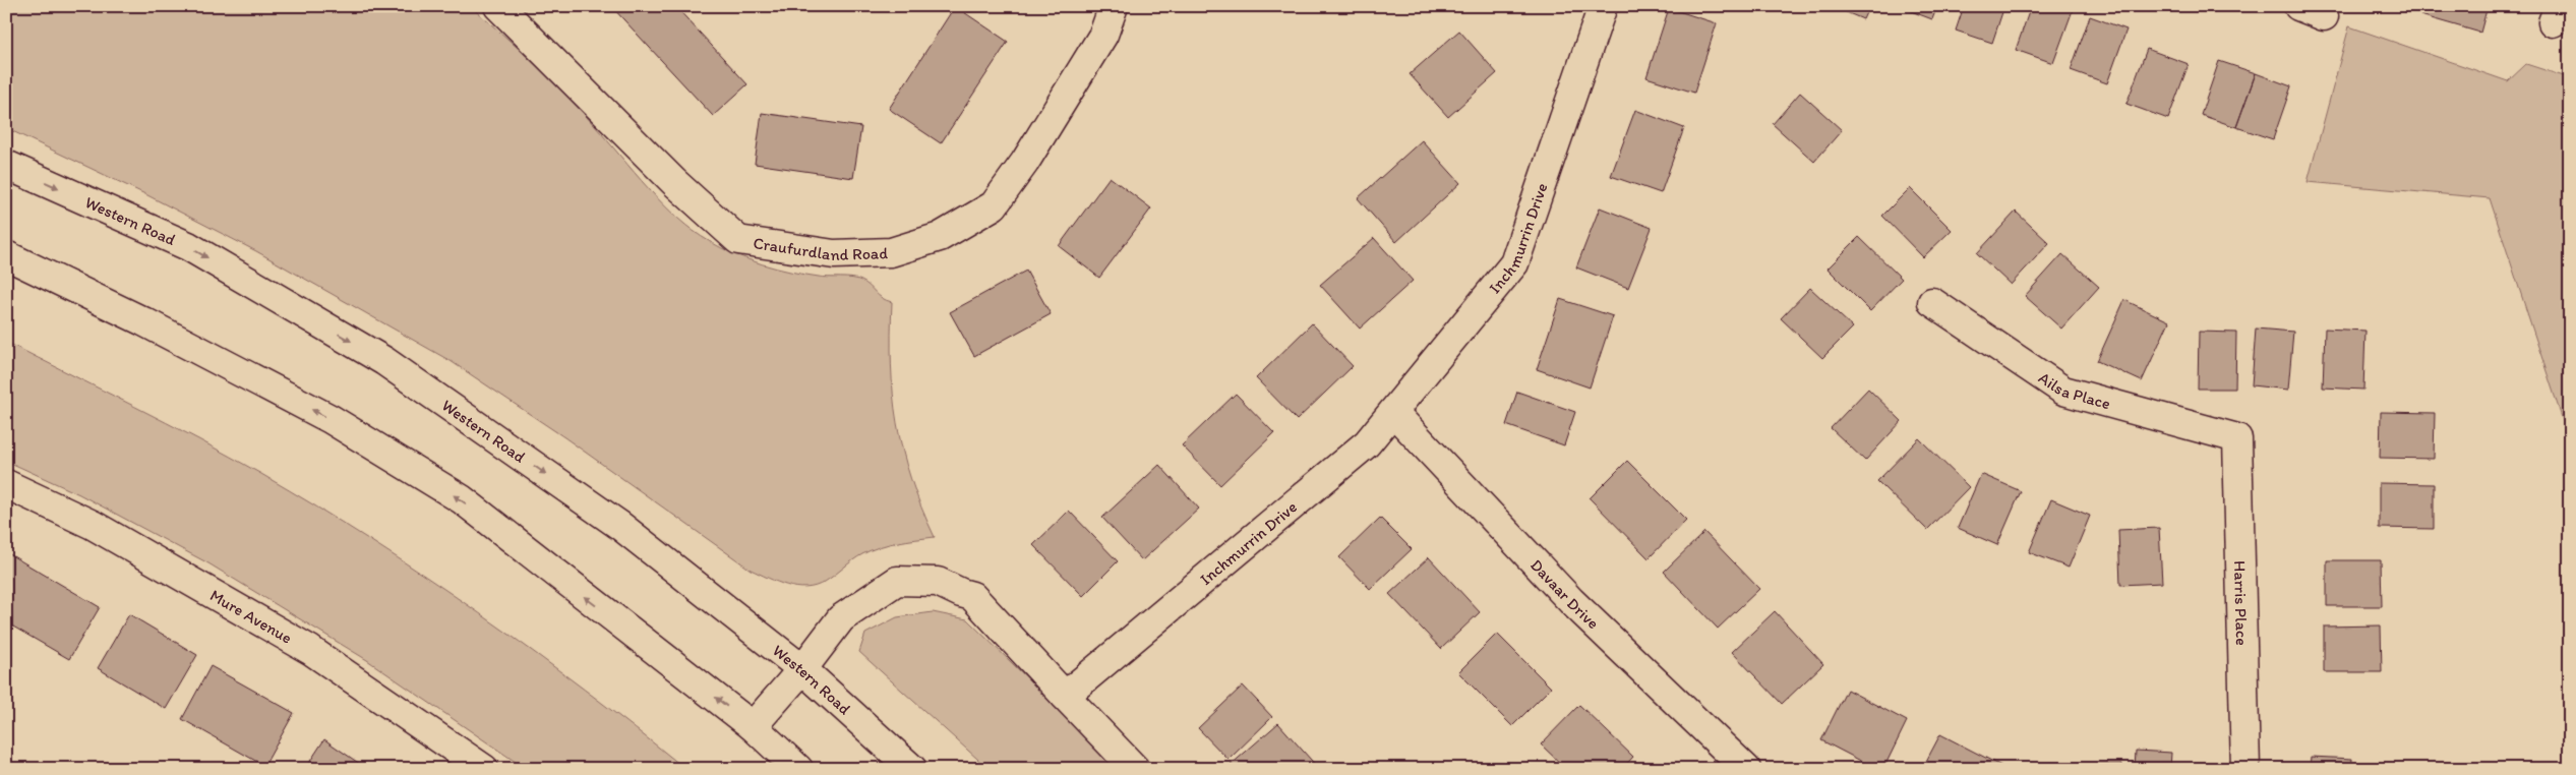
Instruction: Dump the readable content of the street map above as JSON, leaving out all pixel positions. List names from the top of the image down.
{
  "streets": {
    "street": [
      "Western Road",
      "Inchmurrin Drive",
      "Craufurdland Road",
      "Ailsa Place",
      "Davaar Drive",
      "Harris Place",
      "Mure Avenue"
    ]
  },
  "crossings": [
    ["Inchmurrin Drive", "Davaar Drive"],
    ["Ailsa Place", "Harris Place"]
  ]
}
